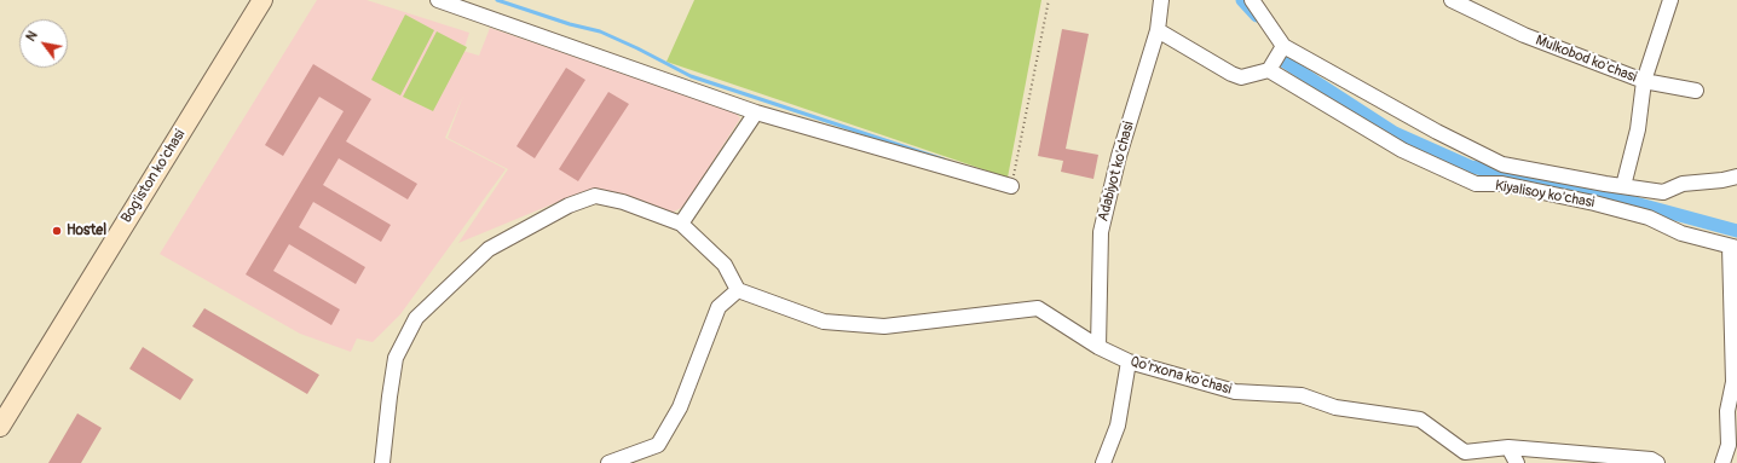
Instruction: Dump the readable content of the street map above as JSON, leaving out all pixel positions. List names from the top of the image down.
{
  "streets": {
    "main road": ["Bog'iston ko'chasi"],
    "street": [
      "Mulkobod ko'chasi",
      "Adabiyot ko'chasi",
      "Kiyalisoy ko'chasi",
      "Qo'rxona ko'chasi"
    ]
  },
  "crossings": [
    ["Adabiyot ko'chasi", "Qo'rxona ko'chasi"]
  ],
  "places": ["Hostel"],
  "north": "top left"
}
